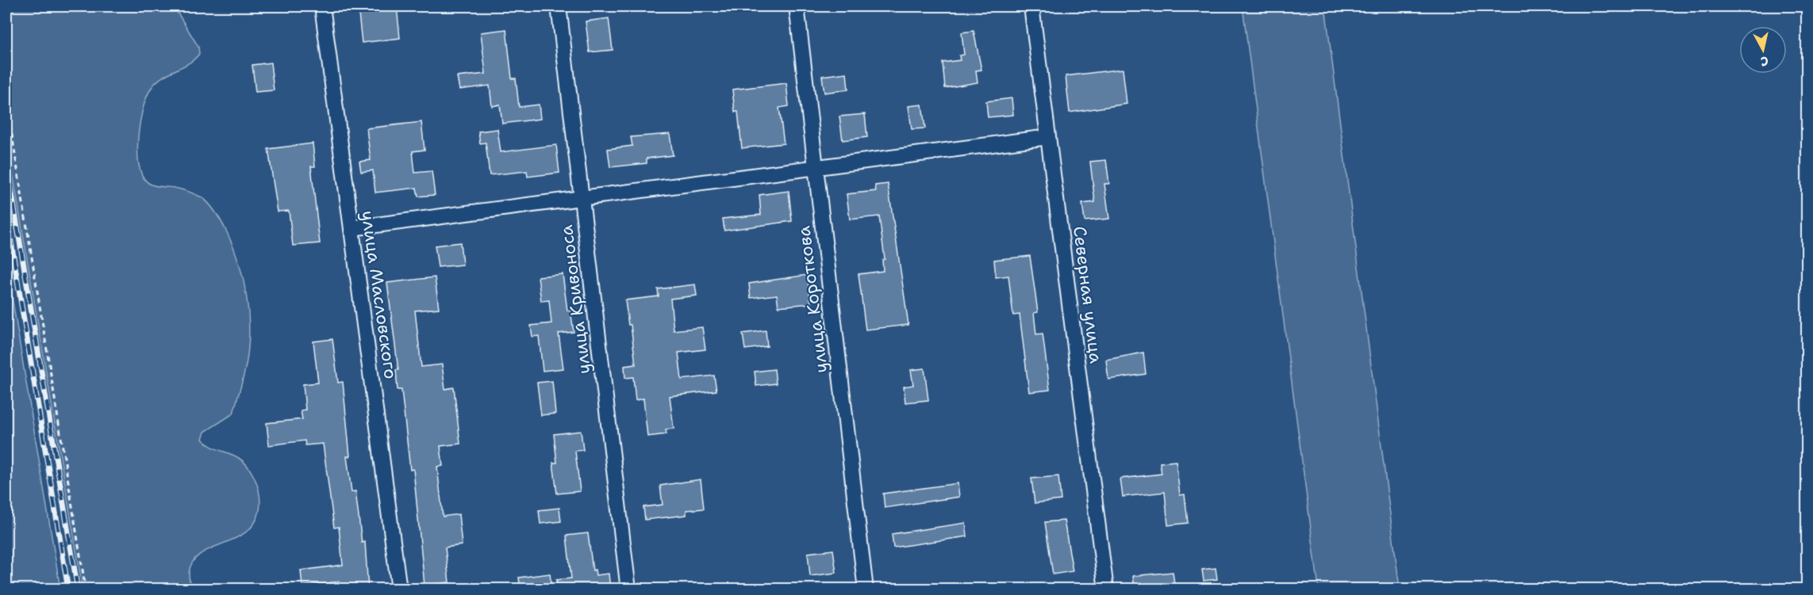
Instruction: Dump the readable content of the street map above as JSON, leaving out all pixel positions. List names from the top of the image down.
{
  "streets": {
    "street": [
      "улица Масловского",
      "Северная улица",
      "улица Кривоноса",
      "улица Короткова"
    ]
  },
  "north": "bottom"
}
